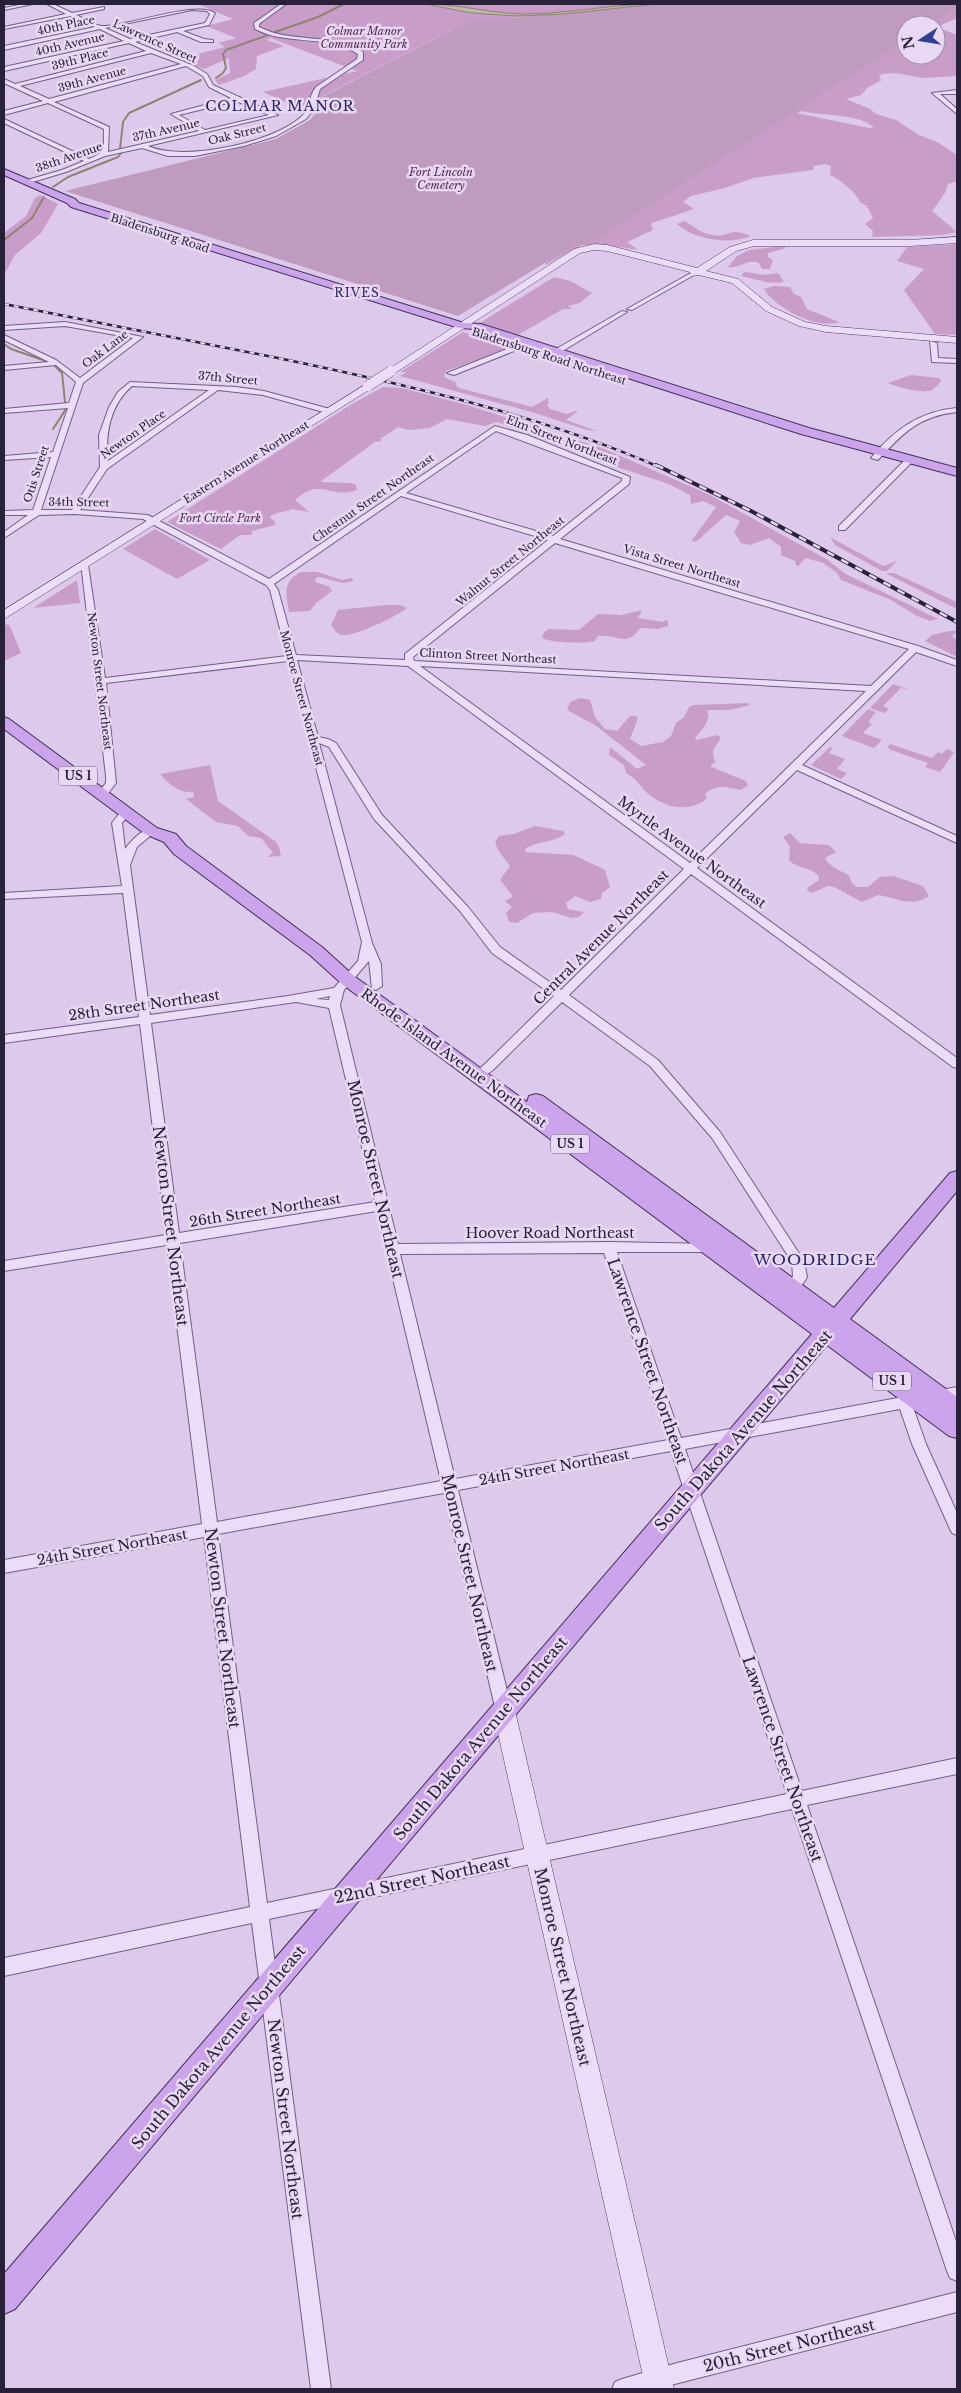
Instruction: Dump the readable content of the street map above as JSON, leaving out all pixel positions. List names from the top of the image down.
{
  "streets": {
    "main road": [
      "Bladensburg Road",
      "Bladensburg Road Northeast",
      "US 1",
      "Rhode Island Avenue Northeast",
      "South Dakota Avenue Northeast"
    ],
    "street": [
      "40th Place",
      "Lawrence Street",
      "40th Avenue",
      "39th Place",
      "39th Avenue",
      "37th Avenue",
      "Oak Street",
      "38th Avenue",
      "Oak Lane",
      "37th Street",
      "Newton Place",
      "Elm Street Northeast",
      "Eastern Avenue Northeast",
      "Otis Street",
      "Chestnut Street Northeast",
      "34th Street",
      "Walnut Street Northeast",
      "Vista Street Northeast",
      "Clinton Street Northeast",
      "Newton Street Northeast",
      "Monroe Street Northeast",
      "Myrtle Avenue Northeast",
      "Central Avenue Northeast",
      "28th Street Northeast",
      "26th Street Northeast",
      "Hoover Road Northeast",
      "Lawrence Street Northeast",
      "24th Street Northeast",
      "22nd Street Northeast",
      "20th Street Northeast"
    ]
  },
  "crossings": [
    ["40th Place", "Lawrence Street"],
    ["40th Place", "40th Avenue"],
    ["Lawrence Street", "40th Avenue"],
    ["Lawrence Street", "39th Place"],
    ["Lawrence Street", "39th Avenue"],
    ["Lawrence Street", "37th Avenue"],
    ["37th Avenue", "Oak Street"],
    ["37th Avenue", "38th Avenue"],
    ["38th Avenue", "Bladensburg Road"],
    ["Bladensburg Road", "Bladensburg Road Northeast"],
    ["Bladensburg Road", "Eastern Avenue Northeast"],
    ["Oak Lane", "Otis Street"],
    ["Bladensburg Road Northeast", "Eastern Avenue Northeast"],
    ["37th Street", "Newton Place"],
    ["37th Street", "Eastern Avenue Northeast"],
    ["Newton Place", "34th Street"],
    ["Elm Street Northeast", "Chestnut Street Northeast"],
    ["Elm Street Northeast", "Walnut Street Northeast"],
    ["Eastern Avenue Northeast", "34th Street"],
    ["Eastern Avenue Northeast", "Newton Street Northeast"],
    ["Otis Street", "34th Street"],
    ["Chestnut Street Northeast", "Vista Street Northeast"],
    ["Chestnut Street Northeast", "Monroe Street Northeast"],
    ["Walnut Street Northeast", "Vista Street Northeast"],
    ["Walnut Street Northeast", "Clinton Street Northeast"],
    ["Walnut Street Northeast", "Myrtle Avenue Northeast"],
    ["Vista Street Northeast", "Central Avenue Northeast"],
    ["Clinton Street Northeast", "Newton Street Northeast"],
    ["Clinton Street Northeast", "Monroe Street Northeast"],
    ["Clinton Street Northeast", "Myrtle Avenue Northeast"],
    ["Clinton Street Northeast", "Central Avenue Northeast"],
    ["Newton Street Northeast", "28th Street Northeast"],
    ["Newton Street Northeast", "Rhode Island Avenue Northeast"],
    ["Newton Street Northeast", "26th Street Northeast"],
    ["Newton Street Northeast", "South Dakota Avenue Northeast"],
    ["Newton Street Northeast", "24th Street Northeast"],
    ["Newton Street Northeast", "22nd Street Northeast"],
    ["Monroe Street Northeast", "28th Street Northeast"],
    ["Monroe Street Northeast", "Rhode Island Avenue Northeast"],
    ["Monroe Street Northeast", "26th Street Northeast"],
    ["Monroe Street Northeast", "Hoover Road Northeast"],
    ["Monroe Street Northeast", "South Dakota Avenue Northeast"],
    ["Monroe Street Northeast", "24th Street Northeast"],
    ["Monroe Street Northeast", "22nd Street Northeast"],
    ["Monroe Street Northeast", "20th Street Northeast"],
    ["Myrtle Avenue Northeast", "Central Avenue Northeast"],
    ["Central Avenue Northeast", "Rhode Island Avenue Northeast"],
    ["28th Street Northeast", "Rhode Island Avenue Northeast"],
    ["Rhode Island Avenue Northeast", "Hoover Road Northeast"],
    ["Rhode Island Avenue Northeast", "South Dakota Avenue Northeast"],
    ["Rhode Island Avenue Northeast", "24th Street Northeast"],
    ["Hoover Road Northeast", "Lawrence Street Northeast"],
    ["Lawrence Street Northeast", "South Dakota Avenue Northeast"],
    ["Lawrence Street Northeast", "24th Street Northeast"],
    ["Lawrence Street Northeast", "22nd Street Northeast"],
    ["South Dakota Avenue Northeast", "24th Street Northeast"],
    ["South Dakota Avenue Northeast", "22nd Street Northeast"]
  ],
  "districts": ["COLMAR MANOR", "RIVES", "WOODRIDGE"],
  "parks": ["Colmar Manor Community Park", "Fort Lincoln Cemetery", "Fort Circle Park"],
  "north": "left"
}
